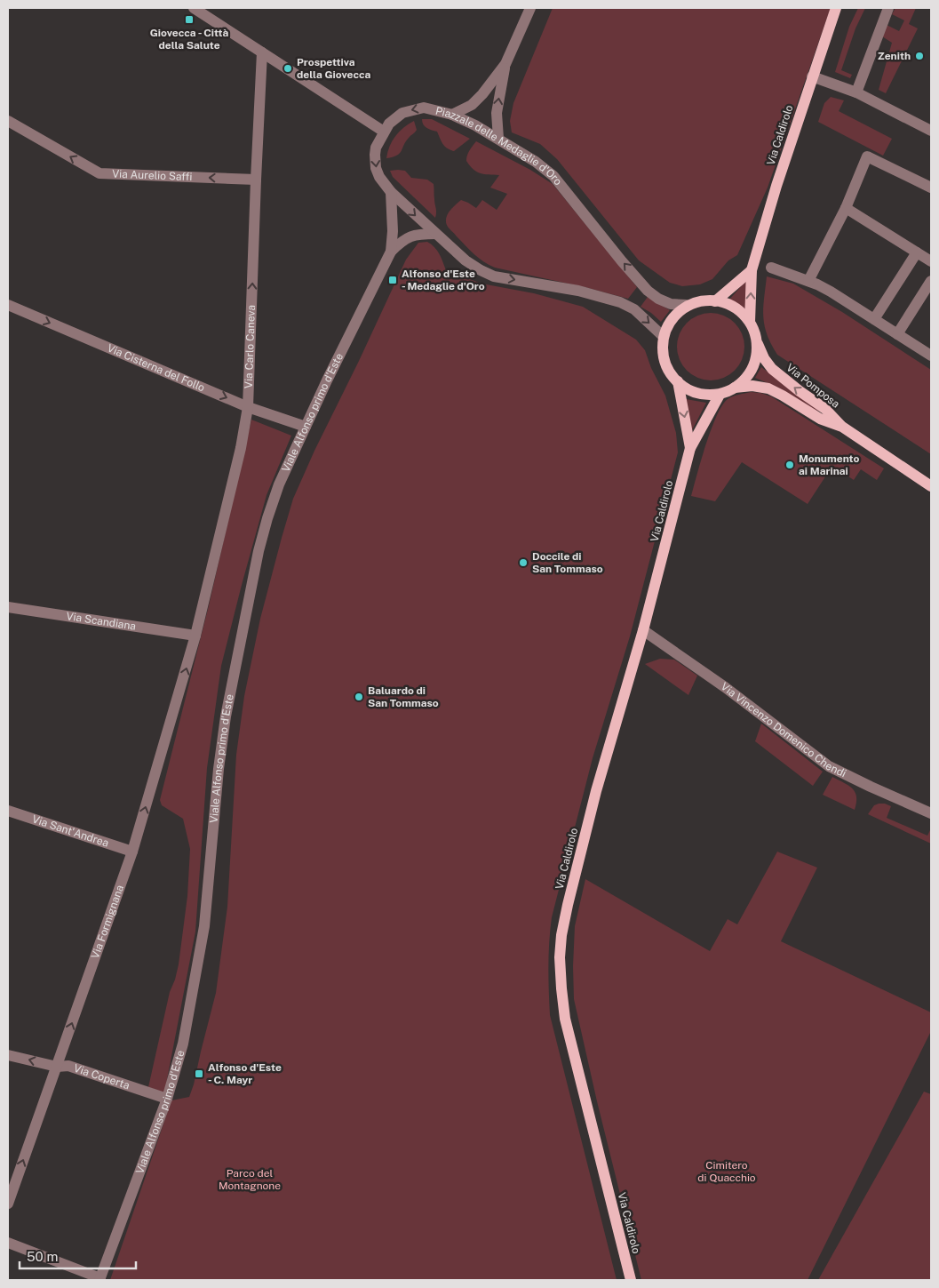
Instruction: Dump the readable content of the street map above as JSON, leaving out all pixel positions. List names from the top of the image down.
{
  "streets": {
    "main road": ["Via Caldirolo", "Via Pomposa"],
    "street": [
      "Piazzale delle Medaglie d'Oro",
      "Via Aurelio Saffi",
      "Via Carlo Caneva",
      "Via Cisterna del Follo",
      "Viale Alfonso primo d'Este",
      "Via Scandiana",
      "Via Vincenzo Domenico Chendi",
      "Via Sant'Andrea",
      "Via Formignana",
      "Via Coperta"
    ]
  },
  "crossings": [
    ["Via Caldirolo", "Piazzale delle Medaglie d'Oro"],
    ["Via Caldirolo", "Via Pomposa"],
    ["Via Caldirolo", "Via Vincenzo Domenico Chendi"],
    ["Piazzale delle Medaglie d'Oro", "Via Pomposa"],
    ["Via Aurelio Saffi", "Via Carlo Caneva"],
    ["Via Carlo Caneva", "Via Cisterna del Follo"],
    ["Via Carlo Caneva", "Via Scandiana"],
    ["Via Carlo Caneva", "Via Formignana"],
    ["Via Cisterna del Follo", "Viale Alfonso primo d'Este"],
    ["Viale Alfonso primo d'Este", "Via Coperta"],
    ["Via Scandiana", "Via Formignana"],
    ["Via Sant'Andrea", "Via Formignana"],
    ["Via Formignana", "Via Coperta"]
  ],
  "one_way": [
    "Via Aurelio Saffi",
    "Via Carlo Caneva",
    "Via Cisterna del Follo",
    "Via Formignana"
  ],
  "parks": ["Cimitero di Quacchio", "Parco del Montagnone"],
  "places": {
    "transit": ["Giovecca - Città della Salute", "Alfonso d'Este - Medaglie d'Oro", "Alfonso d'Este - C. Mayr"],
    "other": [
      "Zenith",
      "Prospettiva della Giovecca",
      "Monumento ai Marinai",
      "Doccile di San Tommaso",
      "Baluardo di San Tommaso"
    ]
  },
  "scale_bar": "50 m"
}
